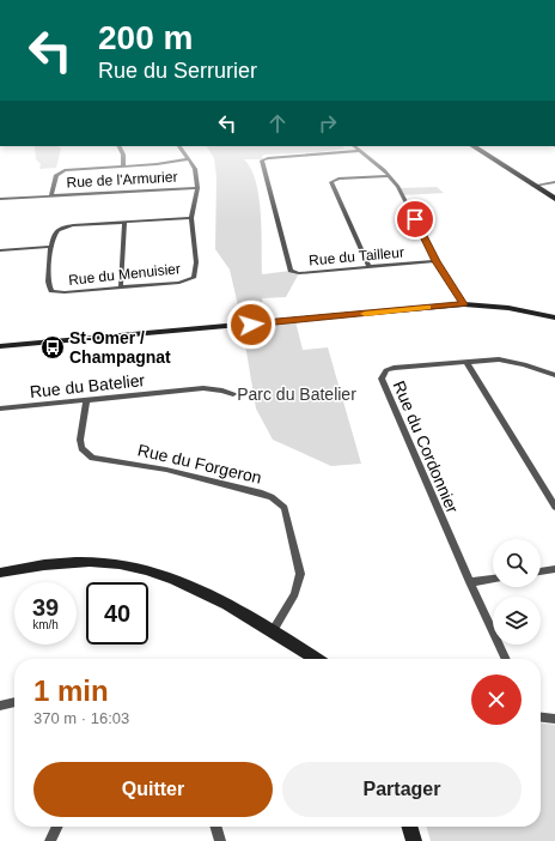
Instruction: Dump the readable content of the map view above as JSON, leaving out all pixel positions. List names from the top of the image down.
{
  "streets": {
    "street": [
      "Rue de l'Armurier",
      "Rue du Tailleur",
      "Rue du Menuisier",
      "Rue du Batelier",
      "Rue du Cordonnier",
      "Rue du Forgeron"
    ]
  },
  "crossings": [
    ["Rue de l'Armurier", "Rue du Menuisier"],
    ["Rue du Batelier", "Rue du Forgeron"]
  ],
  "parks": ["Parc du Batelier"],
  "places": {
    "bus stop": ["St-Omer / Champagnat"]
  },
  "page": {
    "turn": ["200 m", "Rue du Serrurier"],
    "speed": "39 km/h",
    "limit": "40",
    "heading": ["1 min", "370 m · 16:03"],
    "buttons": ["Quitter", "Partager"]
  }
}
